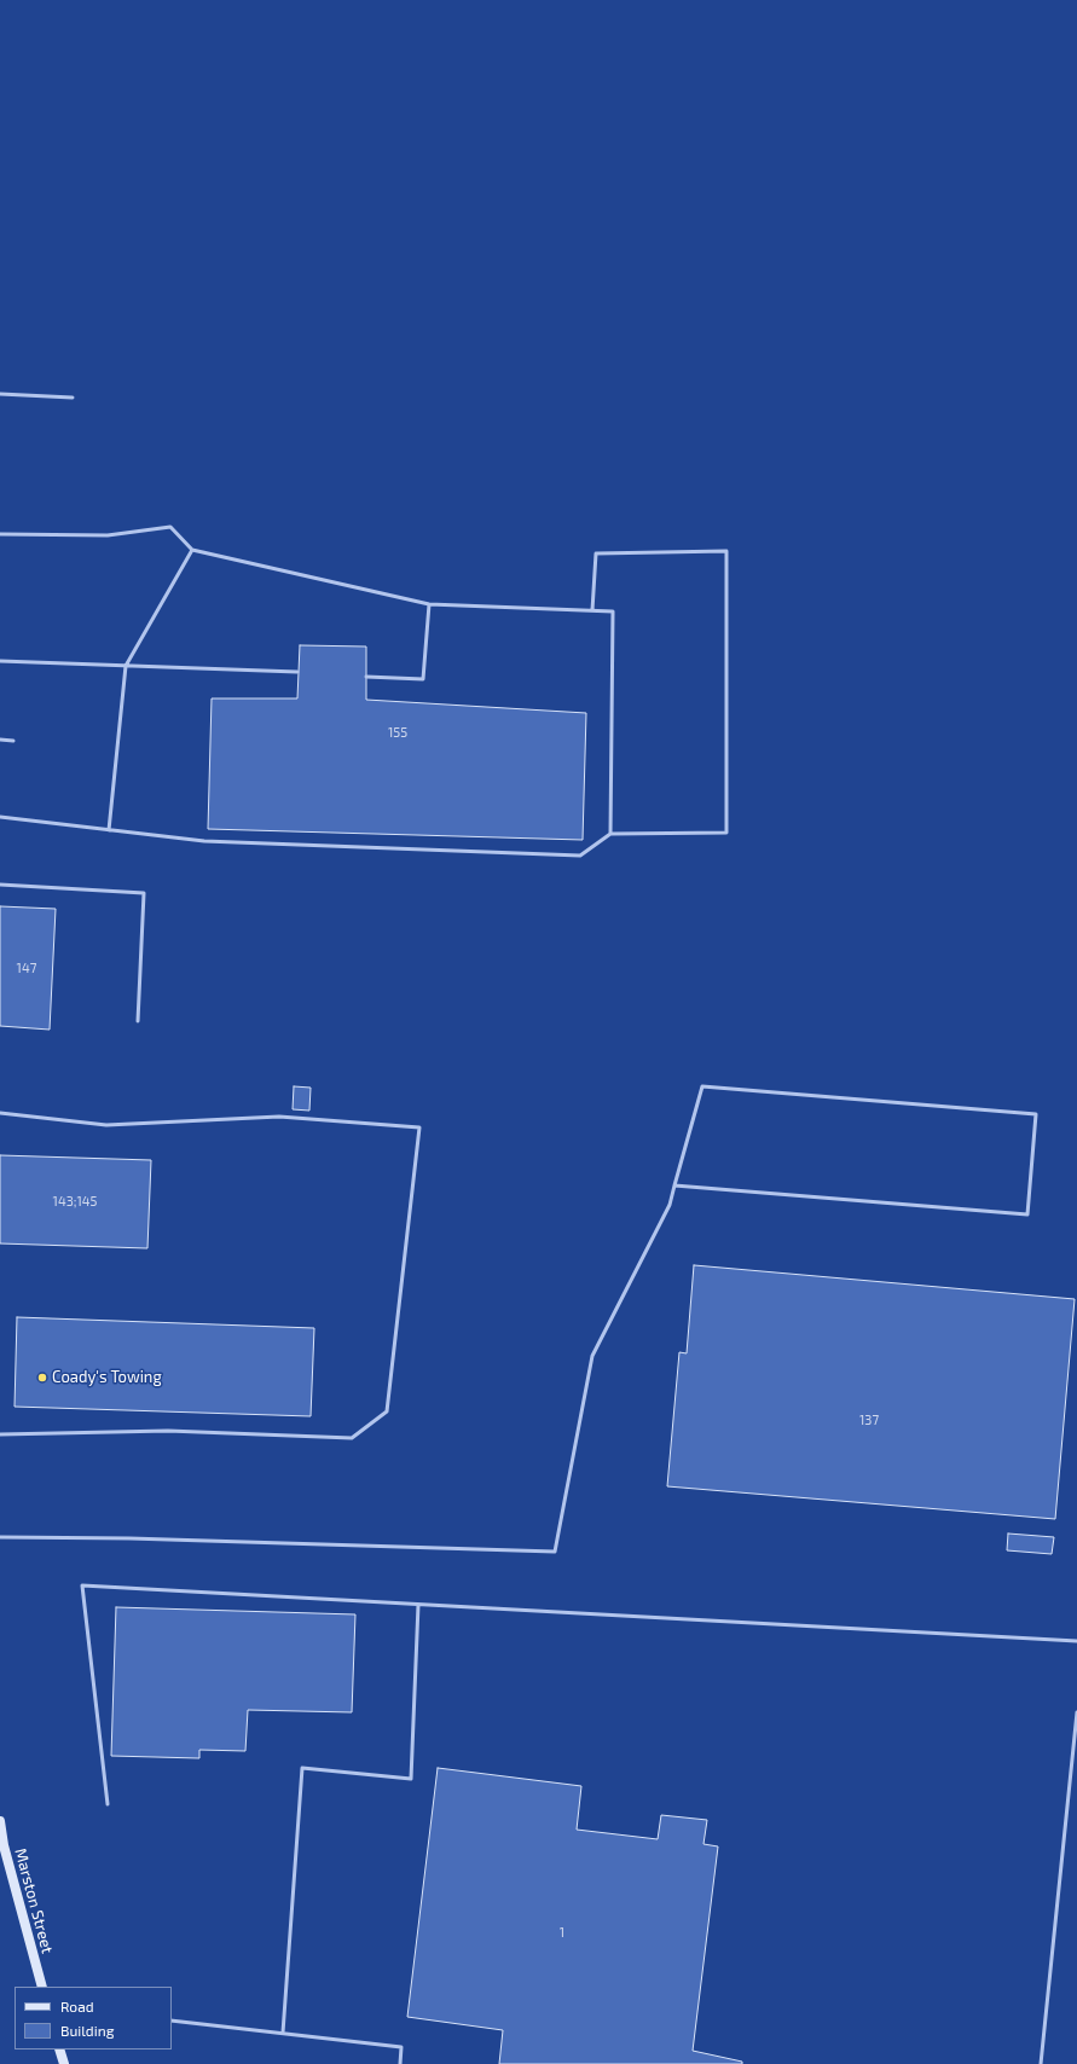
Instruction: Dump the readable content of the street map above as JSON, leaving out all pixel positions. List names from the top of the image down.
{
  "streets": {
    "main road": ["Marston Street"]
  },
  "places": ["Coady's Towing"],
  "house_numbers": [
    "155",
    "147",
    "143;145",
    "137",
    "1"
  ],
  "legend": ["Road", "Building"]
}
